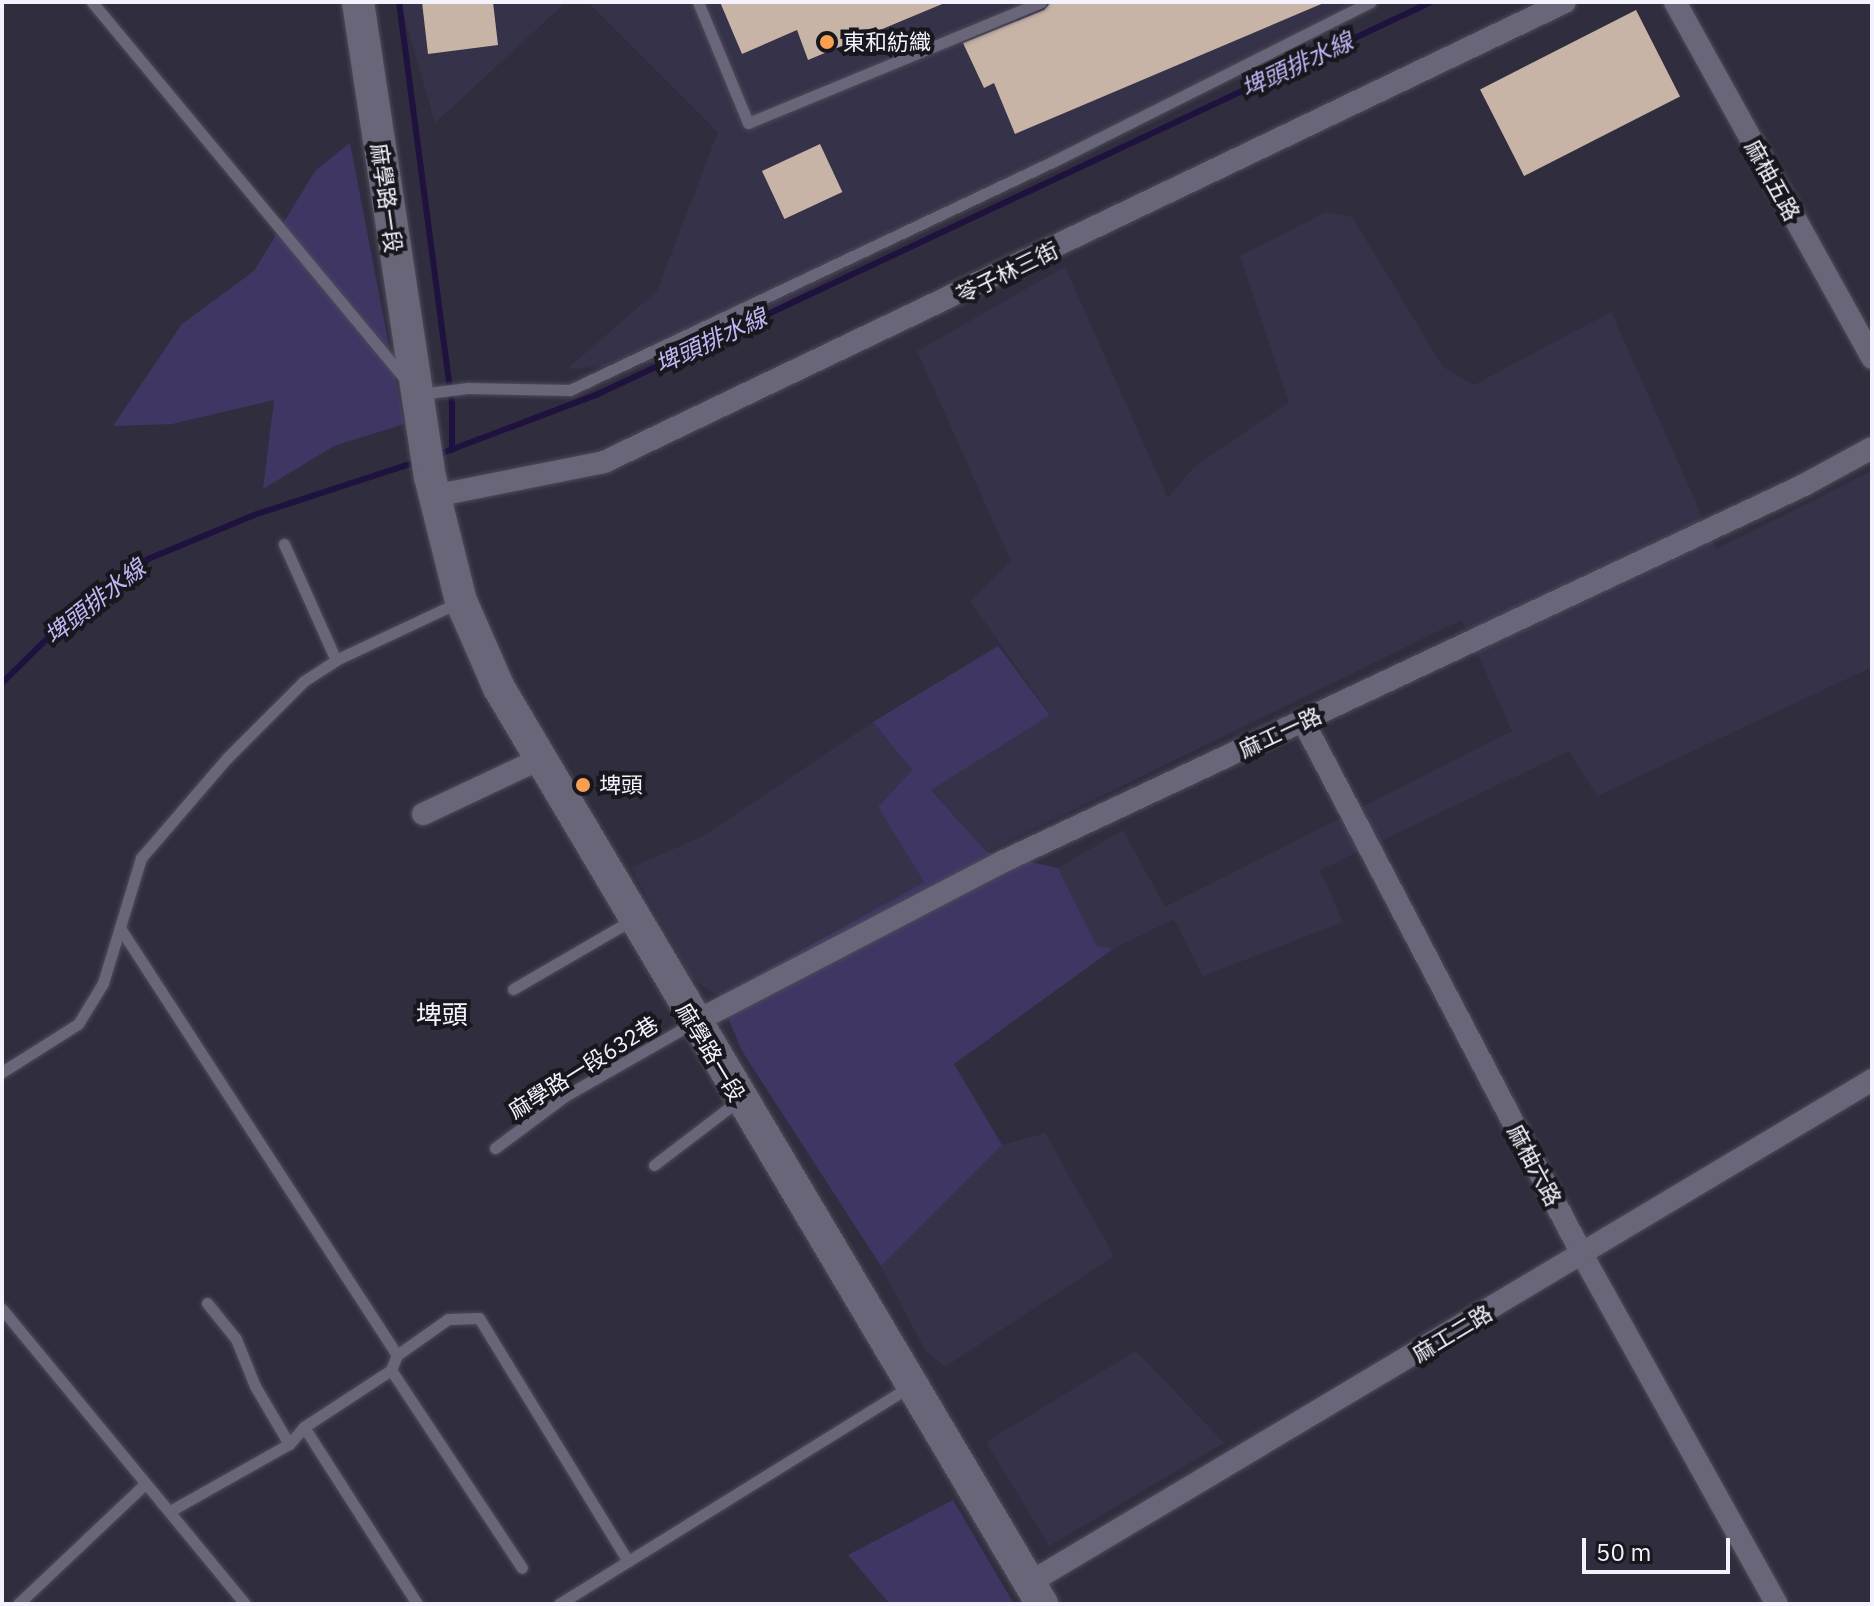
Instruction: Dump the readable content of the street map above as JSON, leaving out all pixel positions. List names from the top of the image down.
{
  "streets": {
    "main road": ["麻學路一段"],
    "street": [
      "麻柚五路",
      "苓子林三街",
      "麻工一路",
      "麻柚六路",
      "麻工二路"
    ],
    "lane": ["麻學路一段632巷"]
  },
  "crossings": [
    ["麻學路一段", "苓子林三街"],
    ["麻學路一段", "麻工一路"],
    ["麻學路一段", "麻學路一段632巷"],
    ["麻學路一段", "麻工二路"],
    ["麻工一路", "麻學路一段632巷"],
    ["麻工一路", "麻柚六路"],
    ["麻柚六路", "麻工二路"]
  ],
  "districts": ["埤頭"],
  "water": ["埤頭排水線"],
  "places": ["東和紡織", "埤頭"],
  "scale_bar": "50 m"
}
